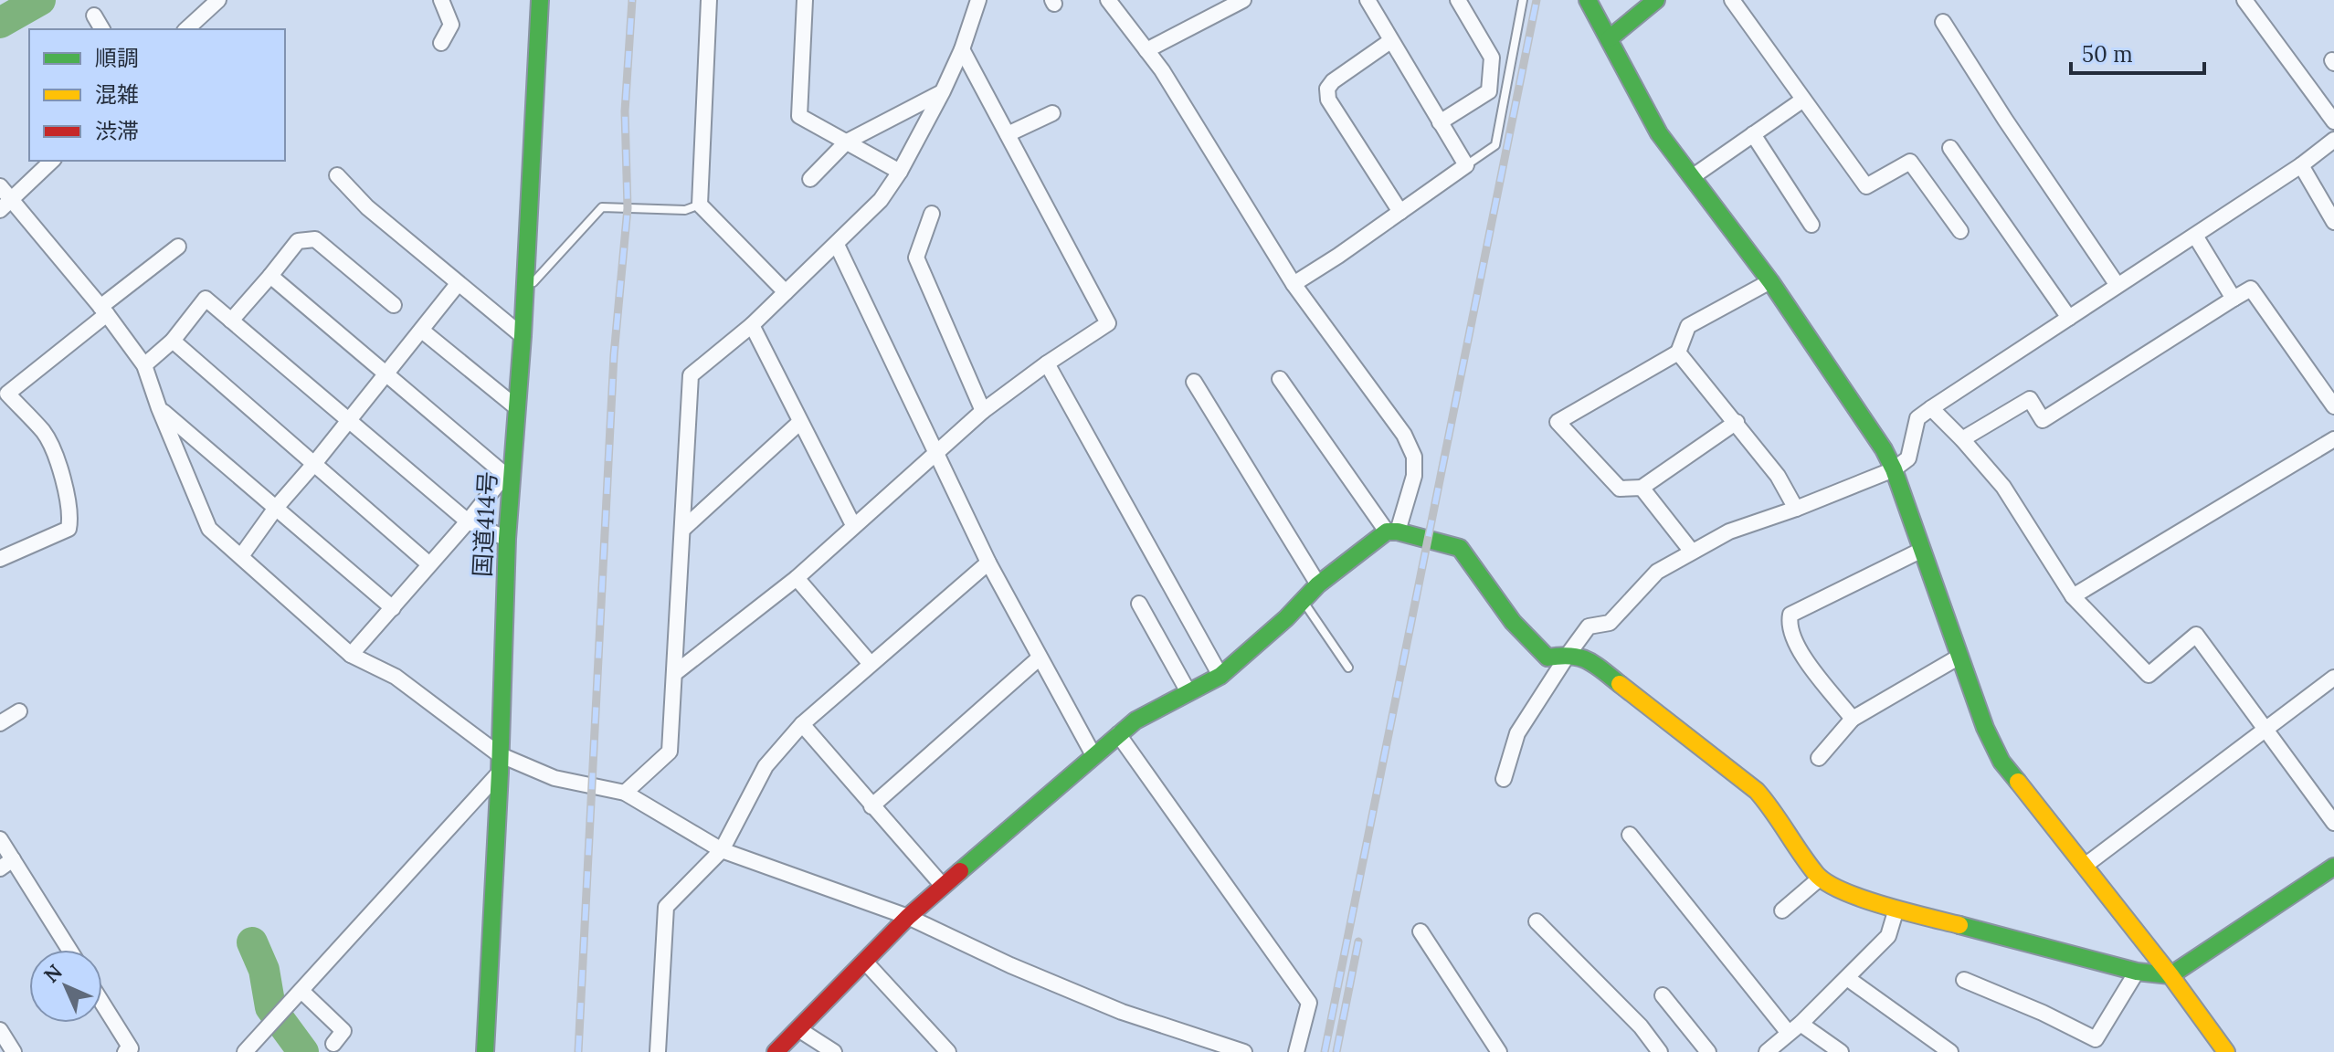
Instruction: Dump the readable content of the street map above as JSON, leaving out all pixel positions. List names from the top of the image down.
{
  "streets": {
    "main road": ["国道414号"]
  },
  "legend": ["順調", "混雑", "渋滞"],
  "scale_bar": "50 m",
  "north": "top left"
}
